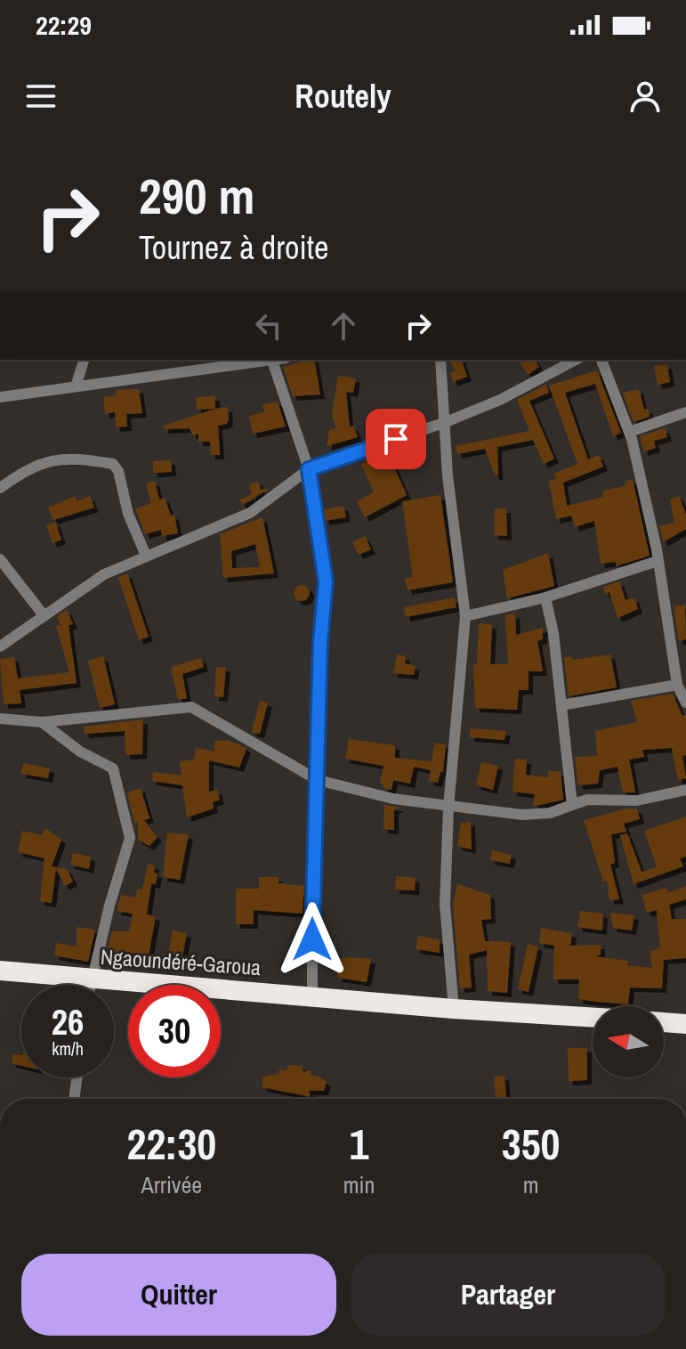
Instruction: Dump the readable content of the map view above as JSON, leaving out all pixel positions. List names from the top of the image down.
{
  "streets": {
    "highway": ["Ngaoundéré-Garoua"]
  },
  "north": "left",
  "page": {
    "status": "22:29",
    "header": "Routely",
    "turn": ["290 m", "Tournez à droite"],
    "speed": "26 km/h",
    "limit": "30",
    "eta": [
      "22:30",
      "Arrivée",
      "1",
      "min",
      "350",
      "m"
    ],
    "buttons": ["Quitter", "Partager"]
  }
}
